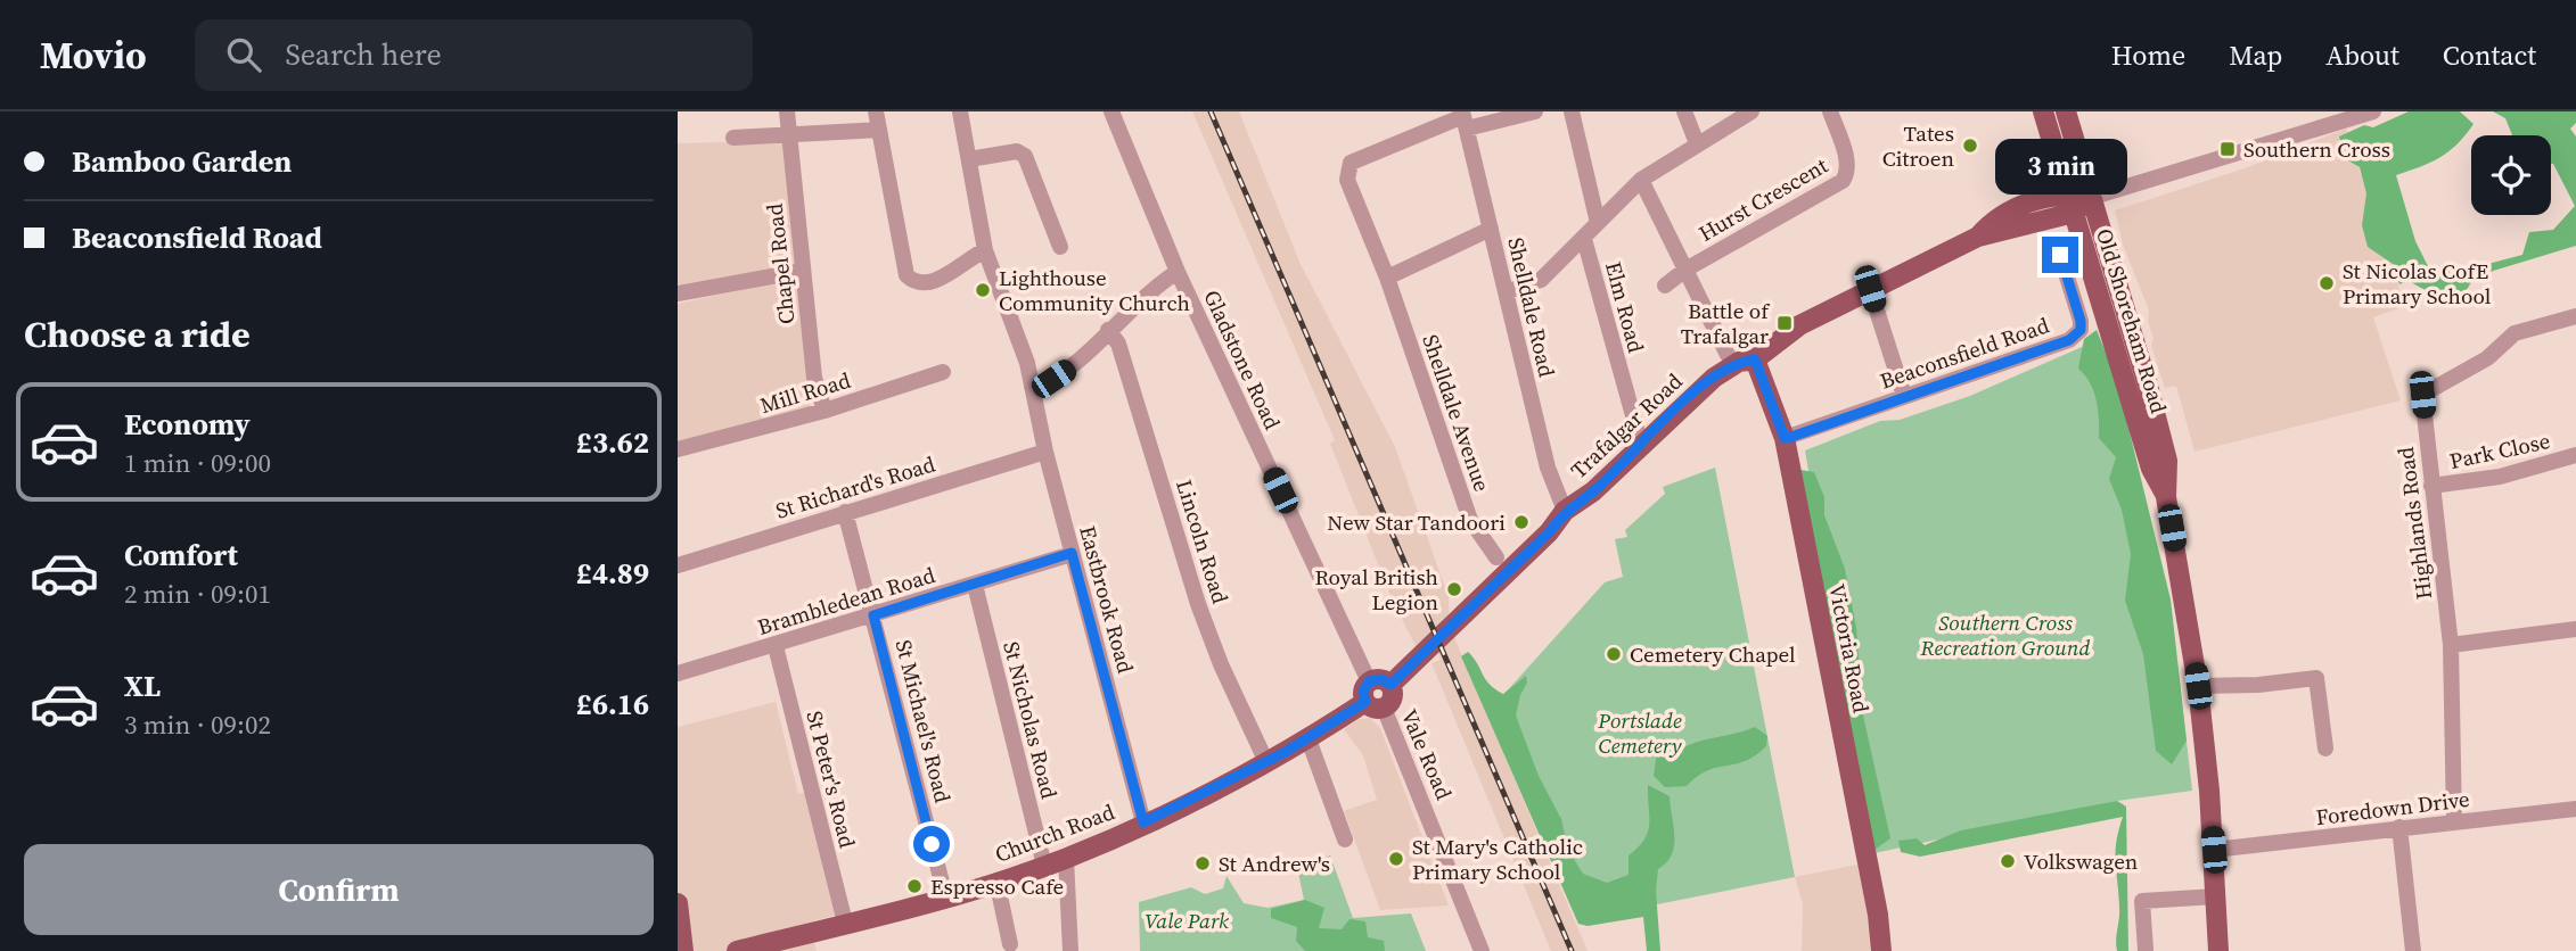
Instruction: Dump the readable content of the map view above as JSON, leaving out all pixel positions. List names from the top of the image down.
{
  "streets": {
    "main road": [
      "Old Shoreham Road",
      "Trafalgar Road",
      "Victoria Road",
      "Church Road"
    ],
    "street": [
      "Hurst Crescent",
      "Chapel Road",
      "Shelldale Road",
      "Elm Road",
      "Beaconsfield Road",
      "Gladstone Road",
      "Mill Road",
      "Shelldale Avenue",
      "Park Close",
      "St Richard's Road",
      "Highlands Road",
      "Lincoln Road",
      "Eastbrook Road",
      "Brambledean Road",
      "St Nicholas Road",
      "St Michael's Road",
      "Vale Road",
      "St Peter's Road",
      "Foredown Drive"
    ]
  },
  "crossings": [
    ["Chapel Road", "Mill Road"],
    ["Shelldale Road", "Shelldale Avenue"],
    ["Shelldale Road", "Trafalgar Road"],
    ["Old Shoreham Road", "Trafalgar Road"],
    ["Old Shoreham Road", "Foredown Drive"],
    ["Beaconsfield Road", "Victoria Road"],
    ["Gladstone Road", "Trafalgar Road"],
    ["Gladstone Road", "Vale Road"],
    ["Gladstone Road", "Church Road"],
    ["Trafalgar Road", "Victoria Road"],
    ["Trafalgar Road", "Vale Road"],
    ["Trafalgar Road", "Church Road"],
    ["Park Close", "Highlands Road"],
    ["St Richard's Road", "Eastbrook Road"],
    ["St Richard's Road", "St Michael's Road"],
    ["Highlands Road", "Foredown Drive"],
    ["Lincoln Road", "Church Road"],
    ["Eastbrook Road", "Brambledean Road"],
    ["Eastbrook Road", "Church Road"],
    ["Brambledean Road", "St Nicholas Road"],
    ["Brambledean Road", "St Michael's Road"],
    ["Brambledean Road", "St Peter's Road"],
    ["St Nicholas Road", "Church Road"],
    ["St Michael's Road", "Church Road"],
    ["Vale Road", "Church Road"],
    ["St Peter's Road", "Church Road"]
  ],
  "parks": ["Southern Cross Recreation Ground", "Portslade Cemetery", "Vale Park"],
  "places": {
    "other": [
      "Tates Citroen",
      "St Nicolas CofE Primary School",
      "Lighthouse Community Church",
      "New Star Tandoori",
      "Royal British Legion",
      "Cemetery Chapel",
      "St Mary's Catholic Primary School",
      "Volkswagen",
      "St Andrew's",
      "Espresso Cafe"
    ],
    "transit": ["Southern Cross", "Battle of Trafalgar"]
  },
  "page": {
    "header": "Movio",
    "search": "Search here",
    "nav": [
      "Home",
      "Map",
      "About",
      "Contact"
    ],
    "banner": ["Bamboo Garden", "Beaconsfield Road"],
    "bubble": "3 min",
    "heading": "Choose a ride",
    "list": [
      {
        "name": "Economy",
        "note": "1 min · 09:00",
        "value": "£3.62"
      },
      {
        "name": "Comfort",
        "note": "2 min · 09:01",
        "value": "£4.89"
      },
      {
        "name": "XL",
        "note": "3 min · 09:02",
        "value": "£6.16"
      }
    ],
    "buttons": "Confirm"
  }
}
